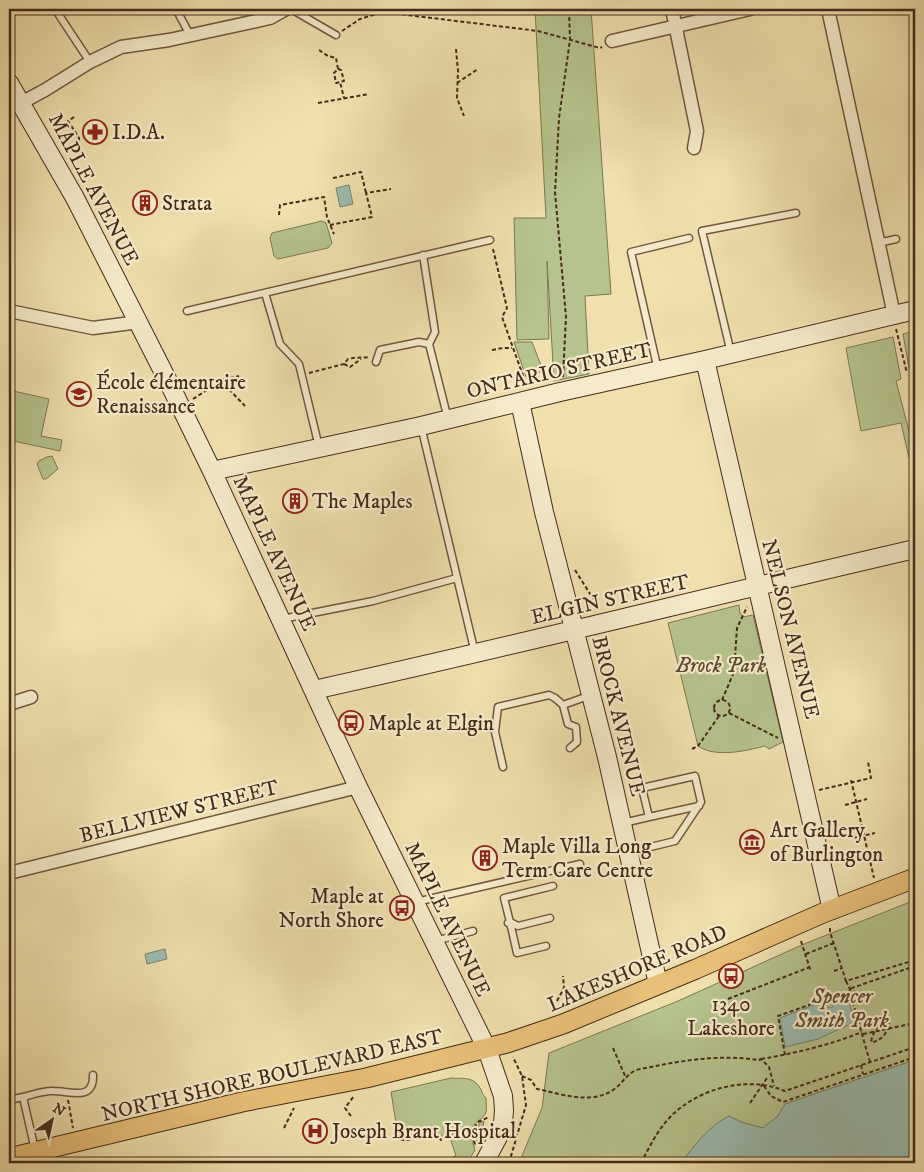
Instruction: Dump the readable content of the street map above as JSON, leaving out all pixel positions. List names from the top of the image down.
{
  "streets": {
    "main road": ["LAKESHORE ROAD", "NORTH SHORE BOULEVARD EAST"],
    "street": [
      "MAPLE AVENUE",
      "ONTARIO STREET",
      "ELGIN STREET",
      "NELSON AVENUE",
      "BROCK AVENUE",
      "BELLVIEW STREET"
    ]
  },
  "crossings": [
    ["MAPLE AVENUE", "ONTARIO STREET"],
    ["MAPLE AVENUE", "ELGIN STREET"],
    ["MAPLE AVENUE", "BELLVIEW STREET"],
    ["MAPLE AVENUE", "LAKESHORE ROAD"],
    ["MAPLE AVENUE", "NORTH SHORE BOULEVARD EAST"],
    ["ONTARIO STREET", "NELSON AVENUE"],
    ["ONTARIO STREET", "BROCK AVENUE"],
    ["ELGIN STREET", "NELSON AVENUE"],
    ["ELGIN STREET", "BROCK AVENUE"],
    ["NELSON AVENUE", "LAKESHORE ROAD"],
    ["BROCK AVENUE", "LAKESHORE ROAD"],
    ["LAKESHORE ROAD", "NORTH SHORE BOULEVARD EAST"]
  ],
  "parks": ["Brock Park", "Spencer Smith Park"],
  "places": {
    "pharmacy": ["I.D.A."],
    "building": ["Strata", "The Maples", "Maple Villa Long Term Care Centre"],
    "school or university": ["École élémentaire Renaissance"],
    "bus stop": ["Maple at Elgin", "Maple at North Shore", "1340 Lakeshore"],
    "museum": ["Art Gallery of Burlington"],
    "hospital": ["Joseph Brant Hospital"]
  },
  "north": "top right"
}
